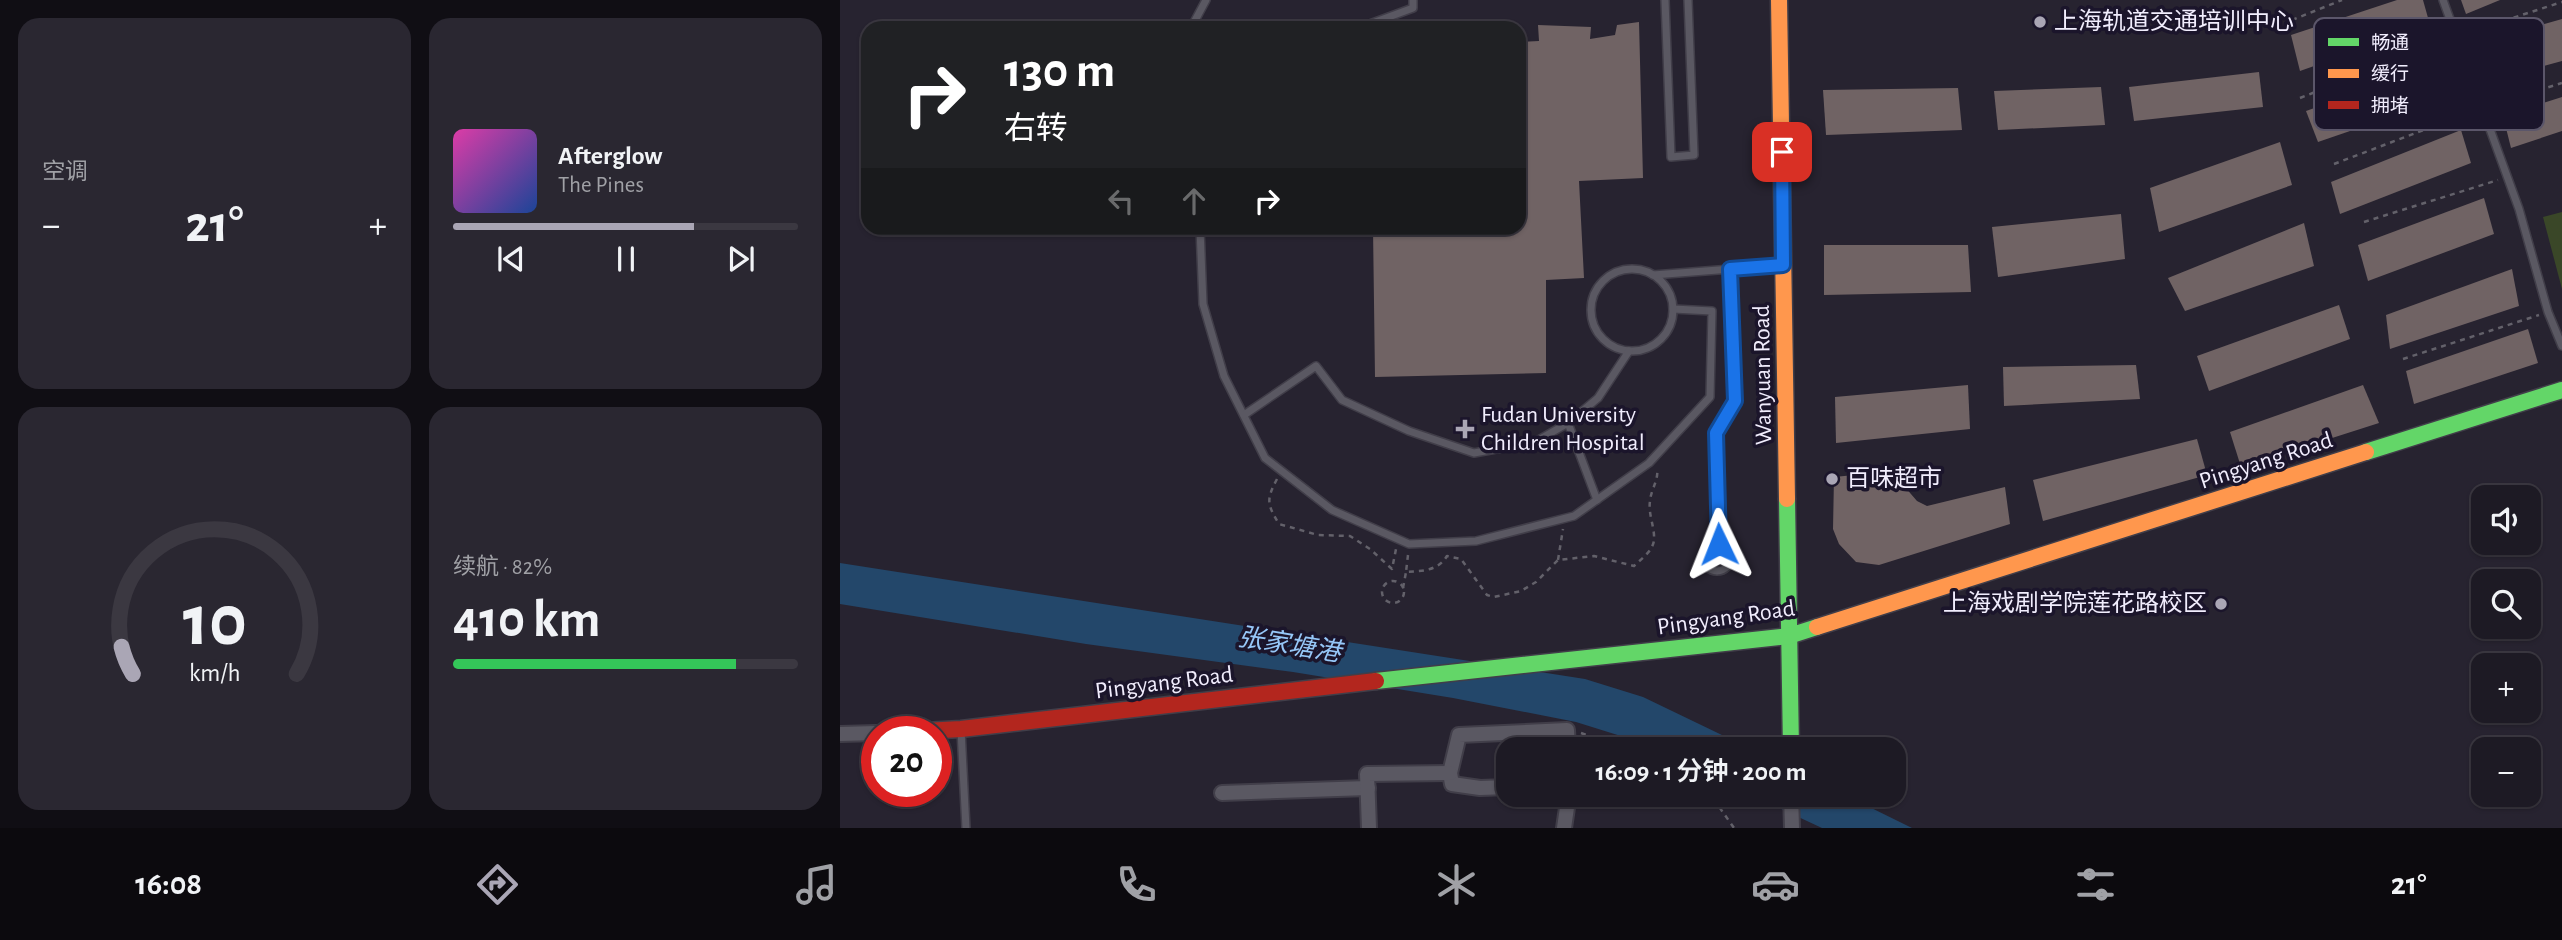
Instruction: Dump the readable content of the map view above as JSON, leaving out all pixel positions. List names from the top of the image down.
{
  "streets": {
    "street": ["Wanyuan Road", "Pingyang Road"]
  },
  "crossings": [
    ["Wanyuan Road", "Pingyang Road"]
  ],
  "water": ["张家塘港"],
  "places": {
    "other": ["上海轨道交通培训中心", "百味超市", "上海戏剧学院莲花路校区"],
    "health": ["Fudan University Children Hospital"]
  },
  "legend": ["畅通", "缓行", "拥堵"],
  "page": {
    "tile": [
      "空调",
      ["续航 · 82%", "410 km"]
    ],
    "turn": ["130 m", "右转"],
    "song": ["Afterglow", "The Pines"],
    "heat": ["−", "21°", "+"],
    "map_buttons": ["+", "−"],
    "limit": "20",
    "trip": "16:09 · 1 分钟 · 200 m",
    "tabs": ["16:08", "21°"],
    "gauge": ["10", "km/h"]
  }
}
